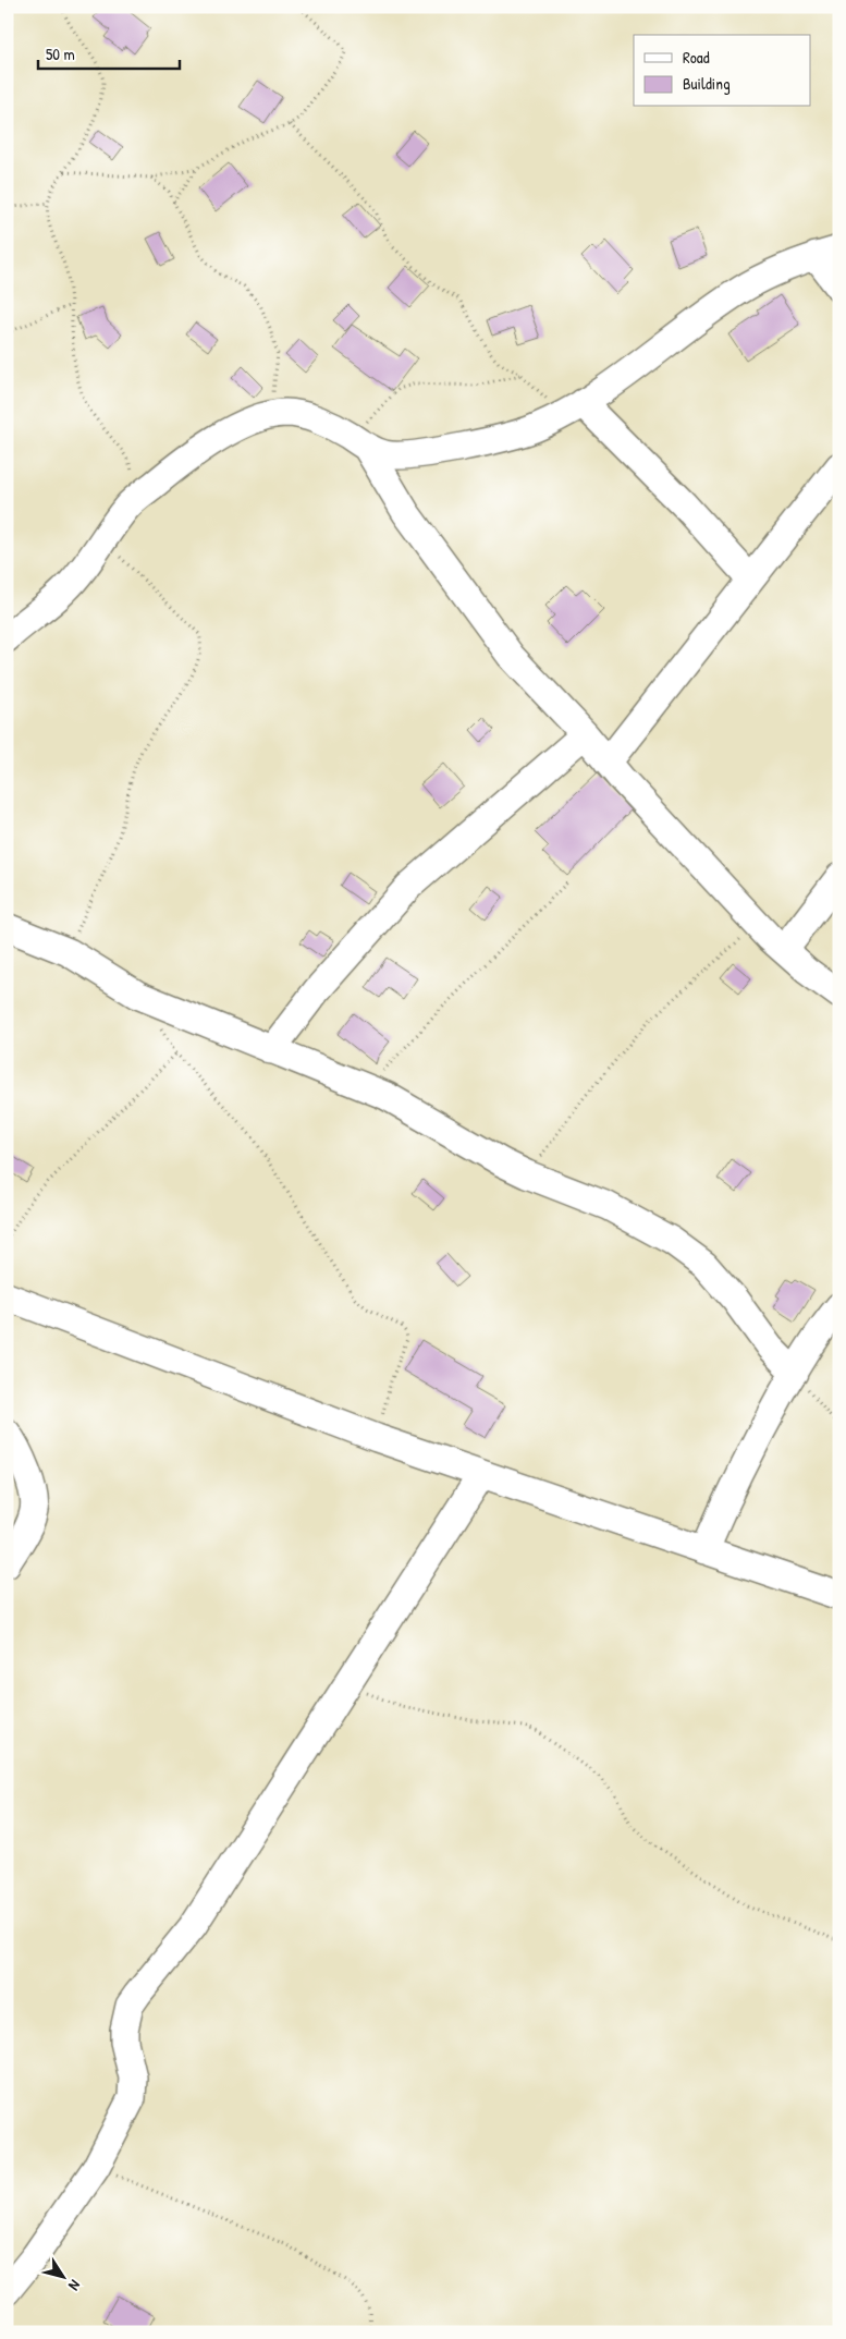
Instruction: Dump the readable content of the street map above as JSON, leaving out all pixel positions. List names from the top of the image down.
{
  "legend": ["Road", "Building"],
  "scale_bar": "50 m",
  "north": "bottom right"
}
